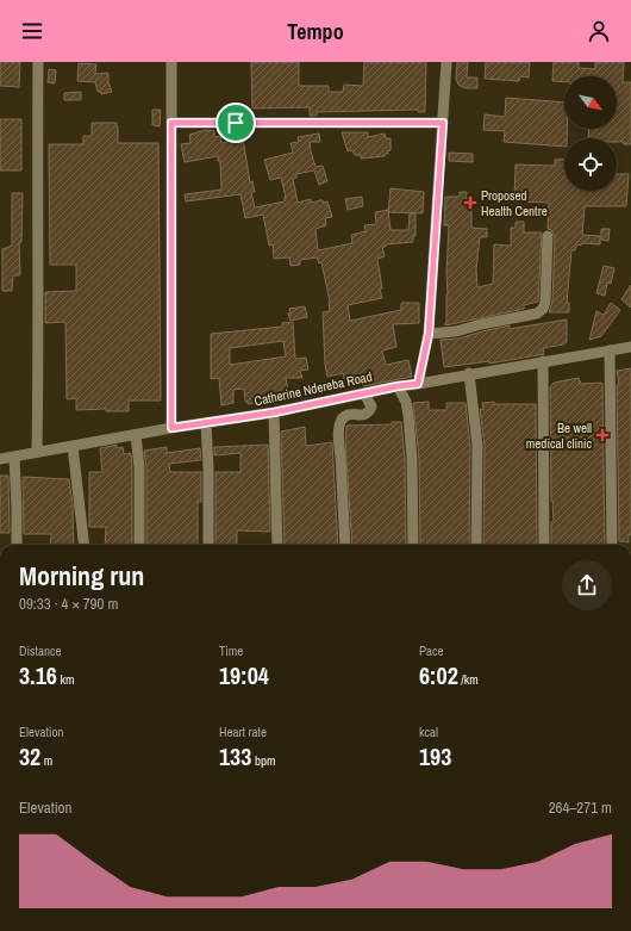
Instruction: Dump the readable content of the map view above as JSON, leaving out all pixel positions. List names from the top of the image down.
{
  "streets": {
    "street": ["Catherine Ndereba Road"]
  },
  "places": {
    "health": ["Proposed Health Centre", "Be well medical clinic"]
  },
  "north": "bottom right",
  "page": {
    "header": "Tempo",
    "heading": ["Morning run", "09:33 · 4 × 790 m"],
    "stats": [
      ["Distance", "3.16 km"],
      ["Time", "19:04"],
      ["Pace", "6:02 /km"],
      ["Elevation", "32 m"],
      ["Heart rate", "133 bpm"],
      ["kcal", "193"]
    ],
    "chart": ["Elevation", "264–271 m"]
  }
}
